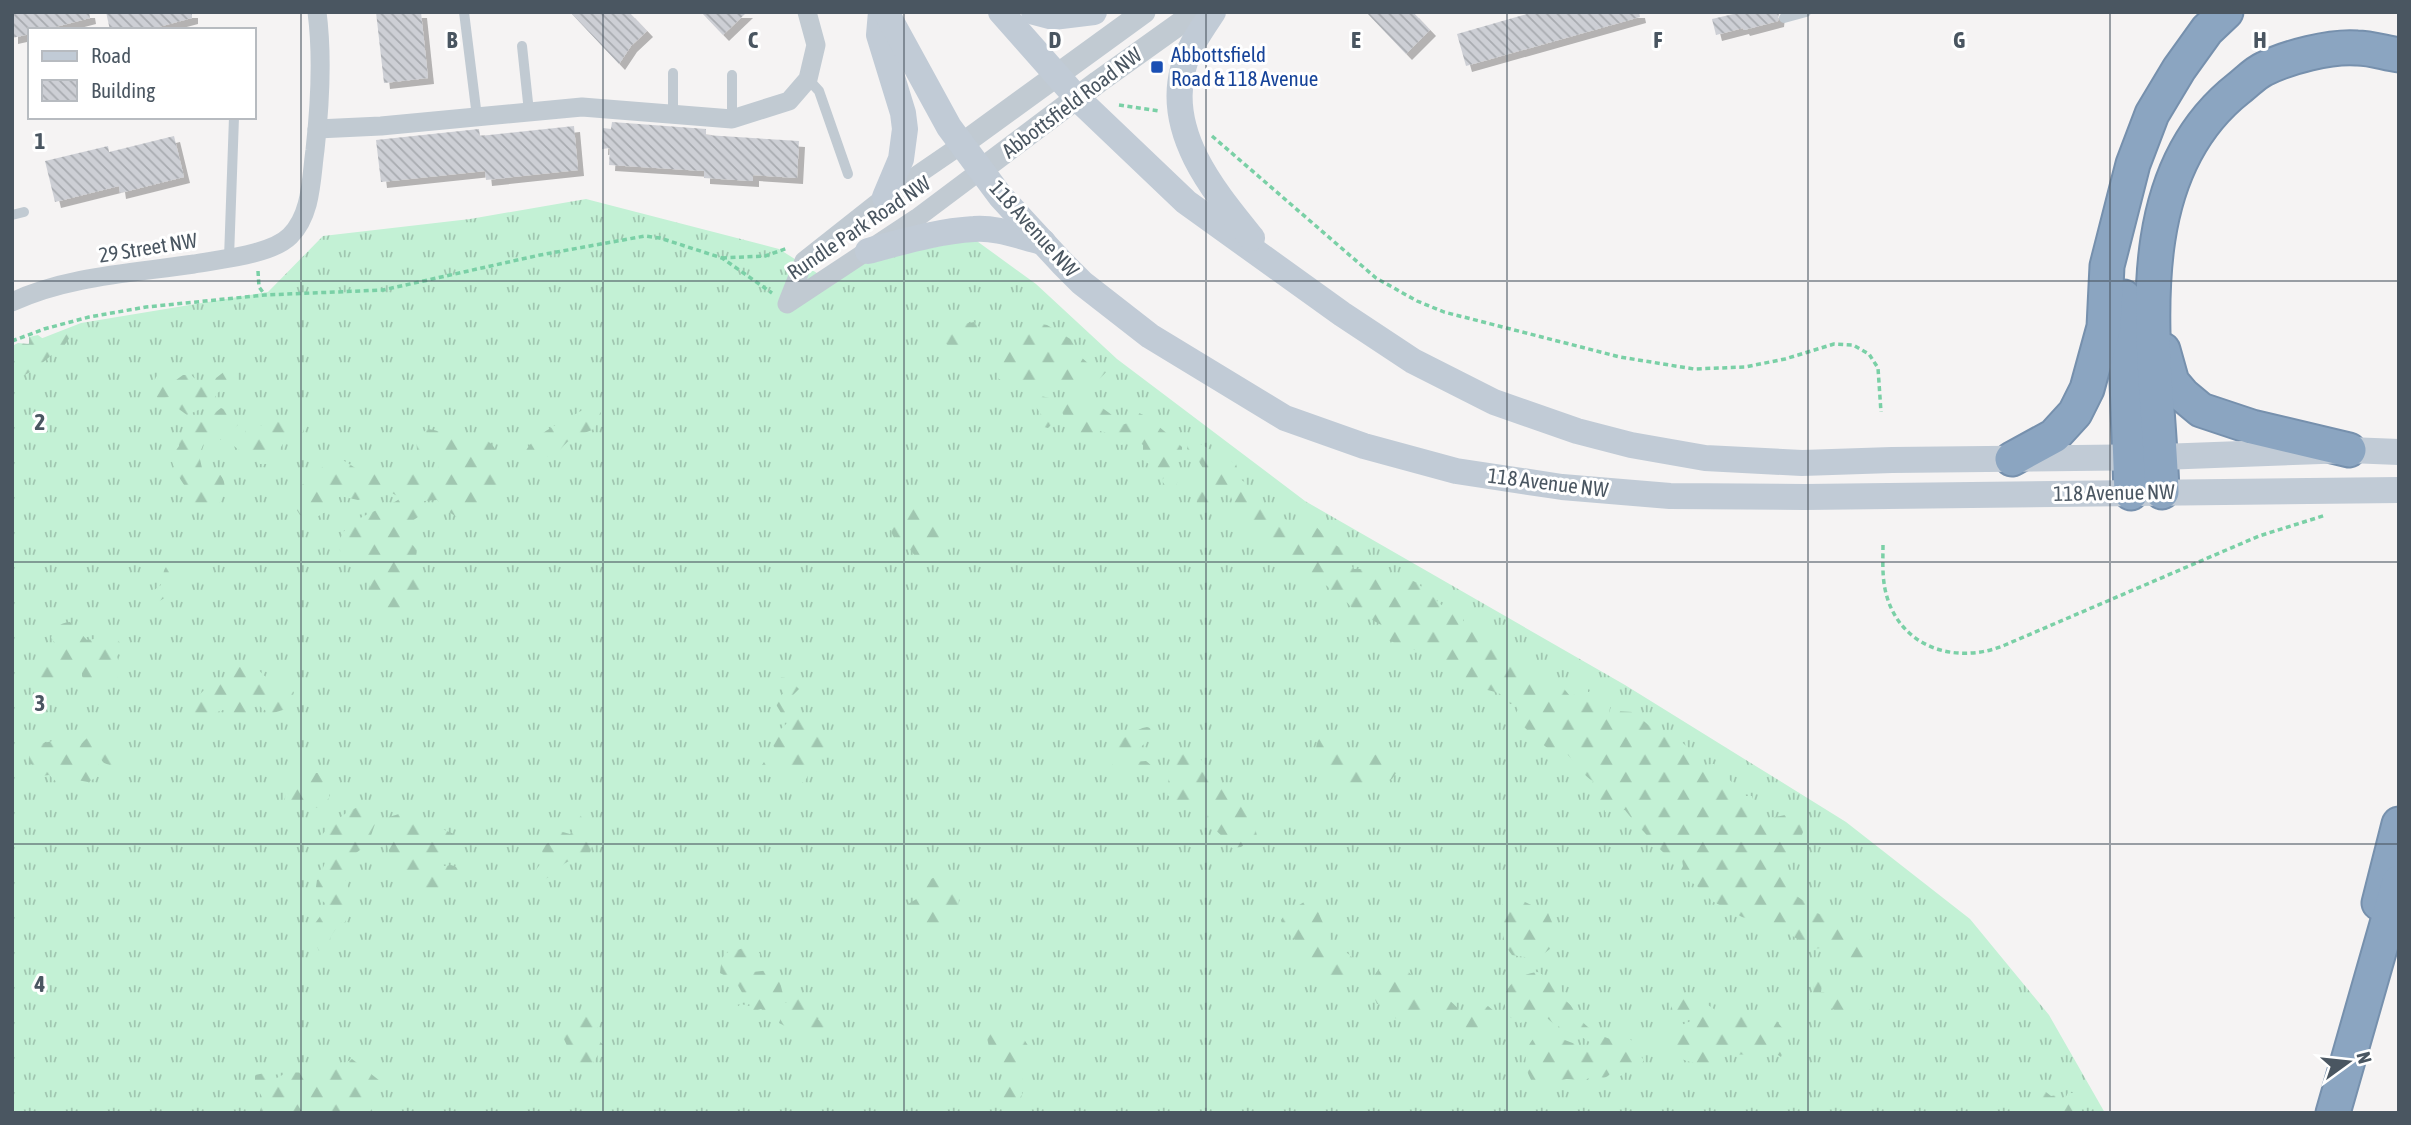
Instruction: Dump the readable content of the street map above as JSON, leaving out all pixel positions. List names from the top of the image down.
{
  "streets": {
    "main road": ["118 Avenue NW"],
    "street": ["Abbottsfield Road NW", "Rundle Park Road NW", "29 Street NW"]
  },
  "crossings": [
    ["Abbottsfield Road NW", "Rundle Park Road NW"],
    ["Abbottsfield Road NW", "118 Avenue NW"],
    ["Rundle Park Road NW", "118 Avenue NW"]
  ],
  "places": {
    "transit": ["Abbottsfield Road & 118 Avenue"]
  },
  "legend": ["Road", "Building"],
  "north": "right",
  "grid": {
    "columns": [
      "B",
      "C",
      "D",
      "E",
      "F",
      "G",
      "H"
    ],
    "rows": [
      "1",
      "2",
      "3",
      "4"
    ]
  }
}
